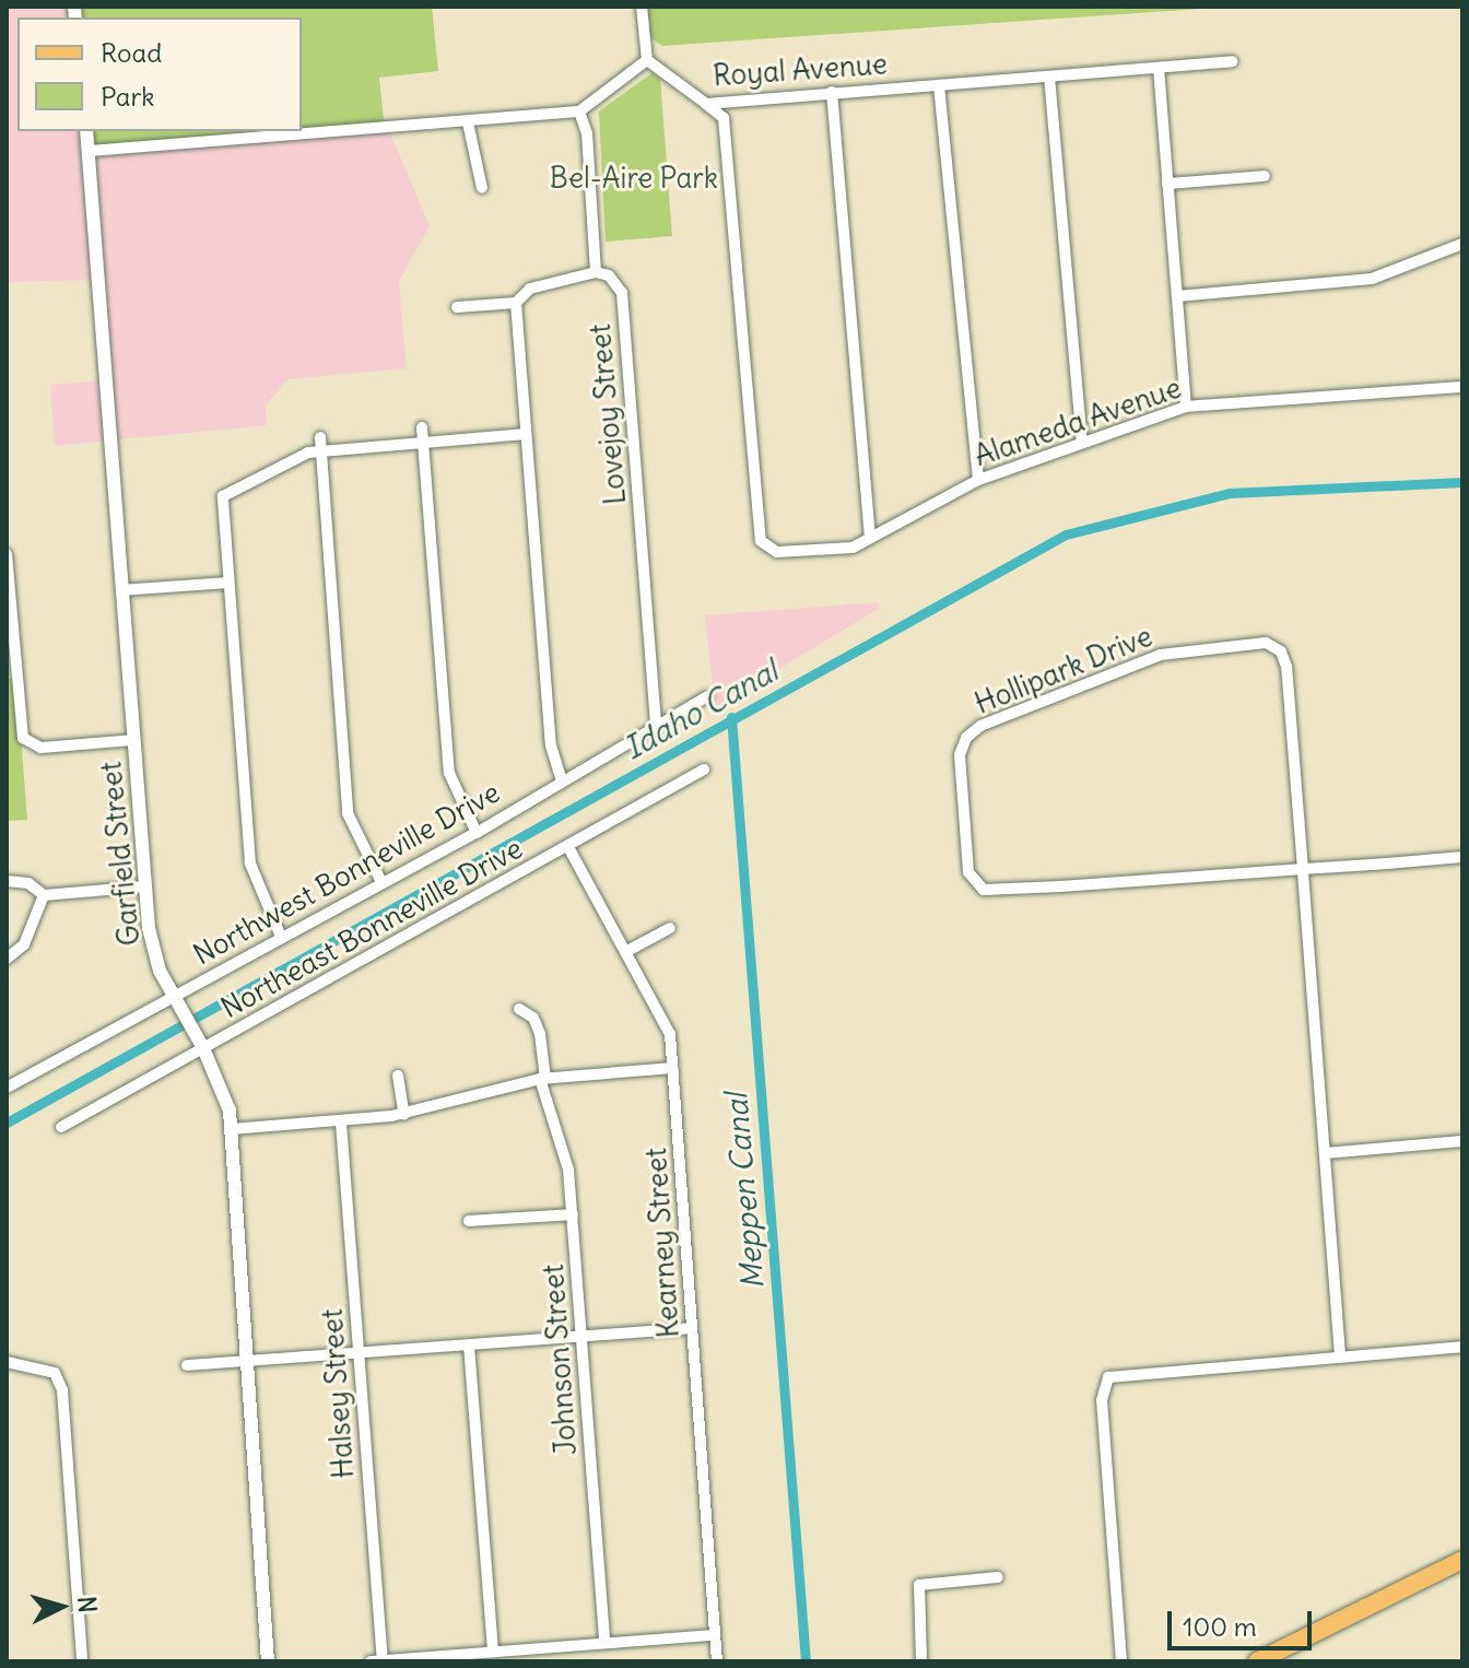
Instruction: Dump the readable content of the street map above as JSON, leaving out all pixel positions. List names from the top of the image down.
{
  "streets": {
    "street": [
      "Royal Avenue",
      "Lovejoy Street",
      "Alameda Avenue",
      "Hollipark Drive",
      "Garfield Street",
      "Northwest Bonneville Drive",
      "Northeast Bonneville Drive",
      "Kearney Street",
      "Johnson Street",
      "Halsey Street"
    ]
  },
  "crossings": [
    ["Royal Avenue", "Alameda Avenue"],
    ["Lovejoy Street", "Northwest Bonneville Drive"],
    ["Garfield Street", "Northwest Bonneville Drive"],
    ["Garfield Street", "Northeast Bonneville Drive"],
    ["Northeast Bonneville Drive", "Kearney Street"]
  ],
  "water": ["Idaho Canal", "Meppen Canal"],
  "parks": ["Bel-Aire Park"],
  "legend": ["Road", "Park"],
  "scale_bar": "100 m",
  "north": "right"
}
